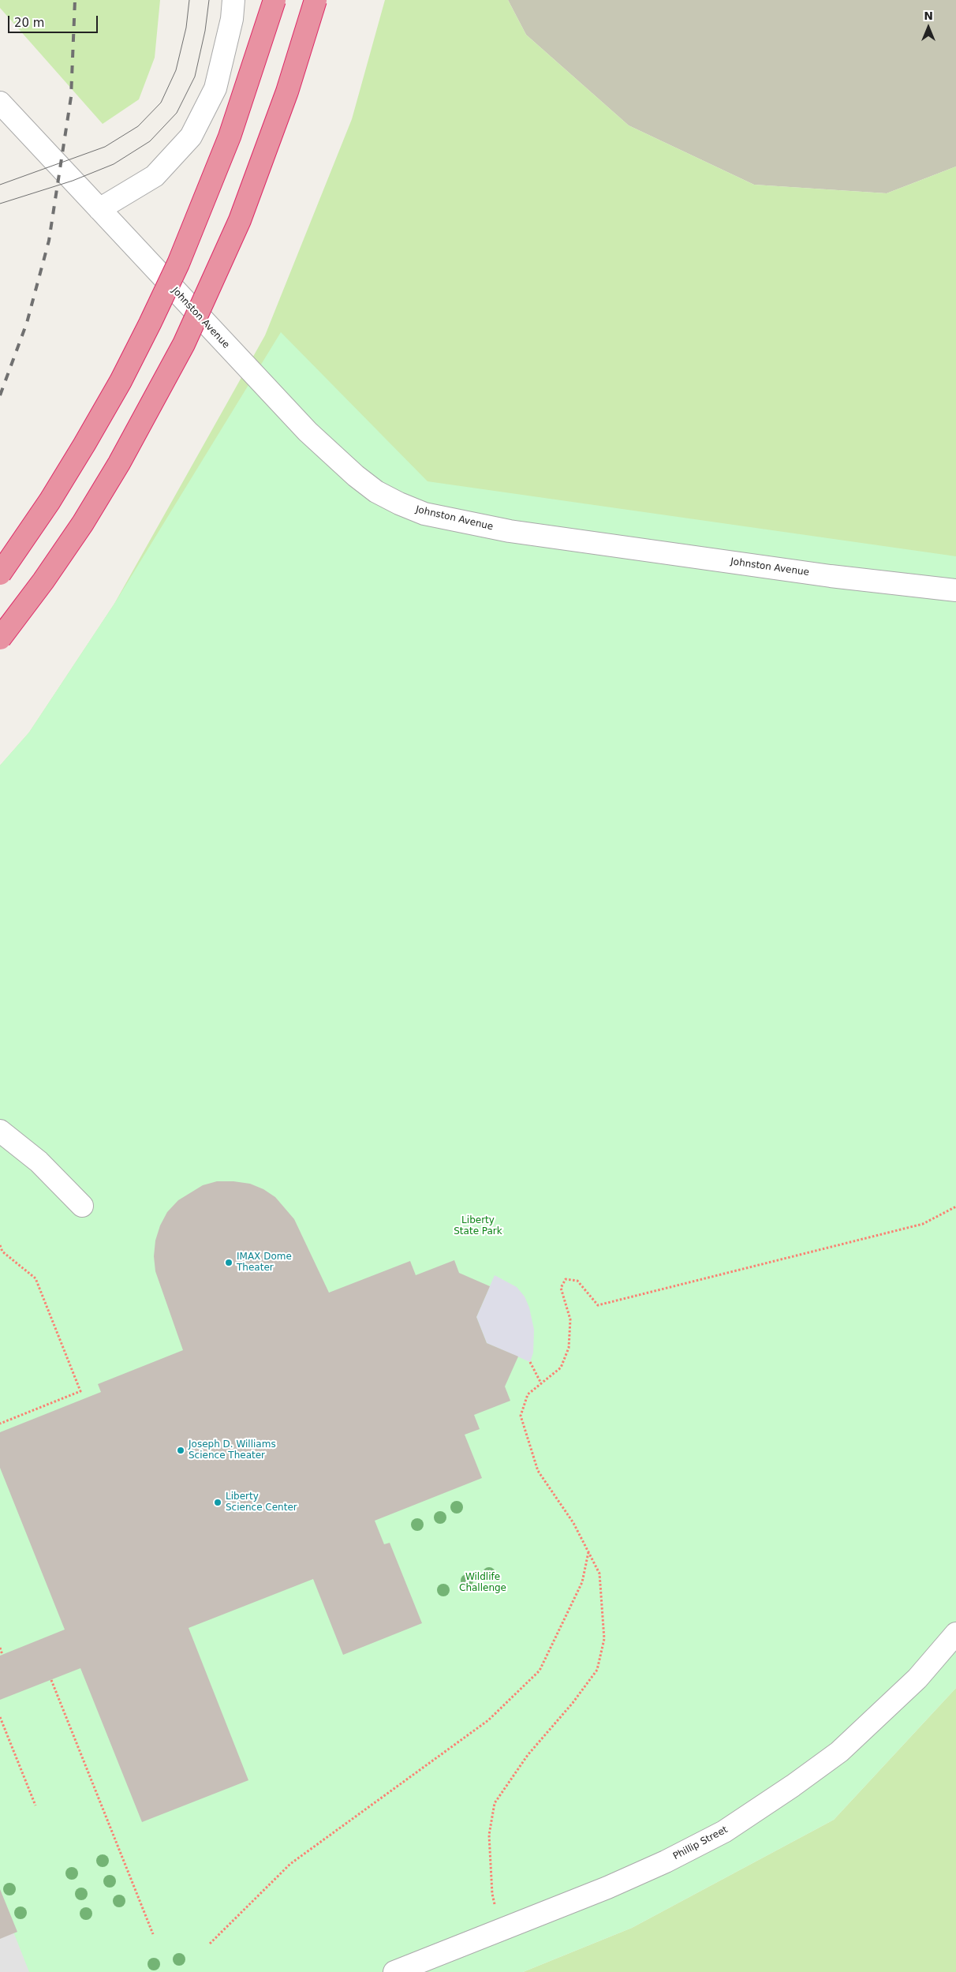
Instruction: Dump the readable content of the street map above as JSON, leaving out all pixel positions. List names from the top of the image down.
{
  "streets": {
    "street": ["Johnston Avenue", "Phillip Street"]
  },
  "parks": ["Liberty State Park", "Wildlife Challenge"],
  "places": ["IMAX Dome Theater", "Joseph D. Williams Science Theater", "Liberty Science Center"],
  "scale_bar": "20 m",
  "north": "top"
}
